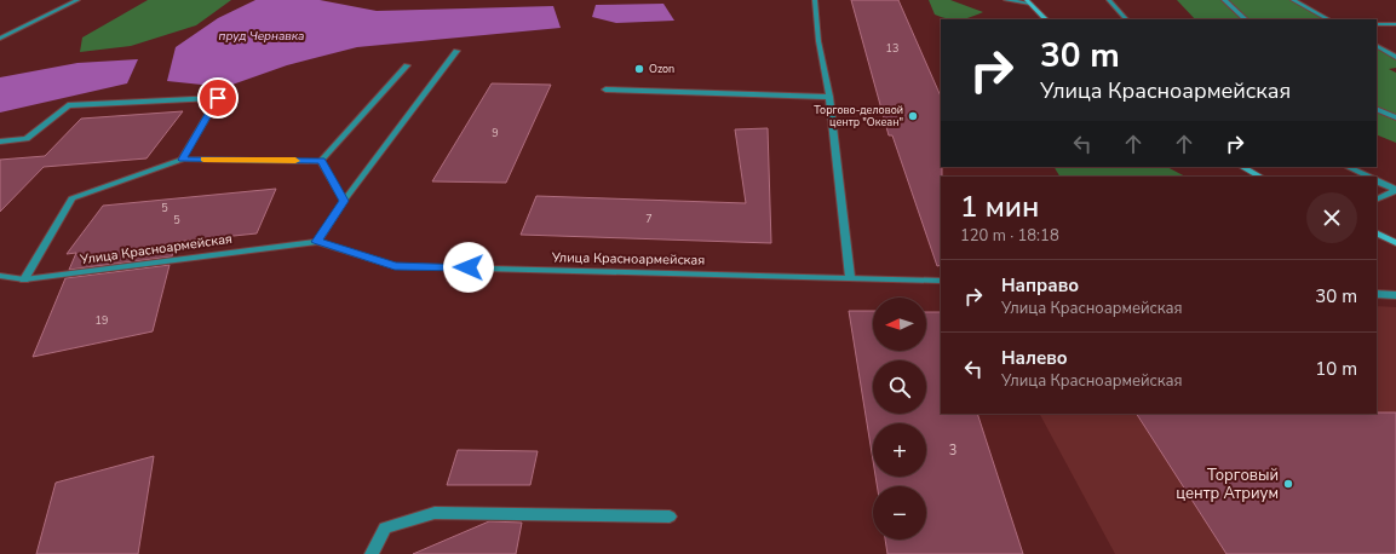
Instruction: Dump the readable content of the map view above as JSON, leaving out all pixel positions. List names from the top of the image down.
{
  "streets": {
    "street": ["Улица Красноармейская"]
  },
  "water": ["пруд Чернавка"],
  "places": ["Ozon", "Торгово-деловой центр \"Океан\"", "Торговый центр Атриум"],
  "house_numbers": [
    "13",
    "9",
    "5",
    "7",
    "5",
    "19",
    "3"
  ],
  "north": "left",
  "page": {
    "turn": ["30 m", "Улица Красноармейская"],
    "heading": ["1 мин", "120 m · 18:18"],
    "list": [
      {
        "name": "Направо",
        "note": "Улица Красноармейская",
        "value": "30 m"
      },
      {
        "name": "Налево",
        "note": "Улица Красноармейская",
        "value": "10 m"
      }
    ],
    "map_buttons": ["+", "−"]
  }
}
